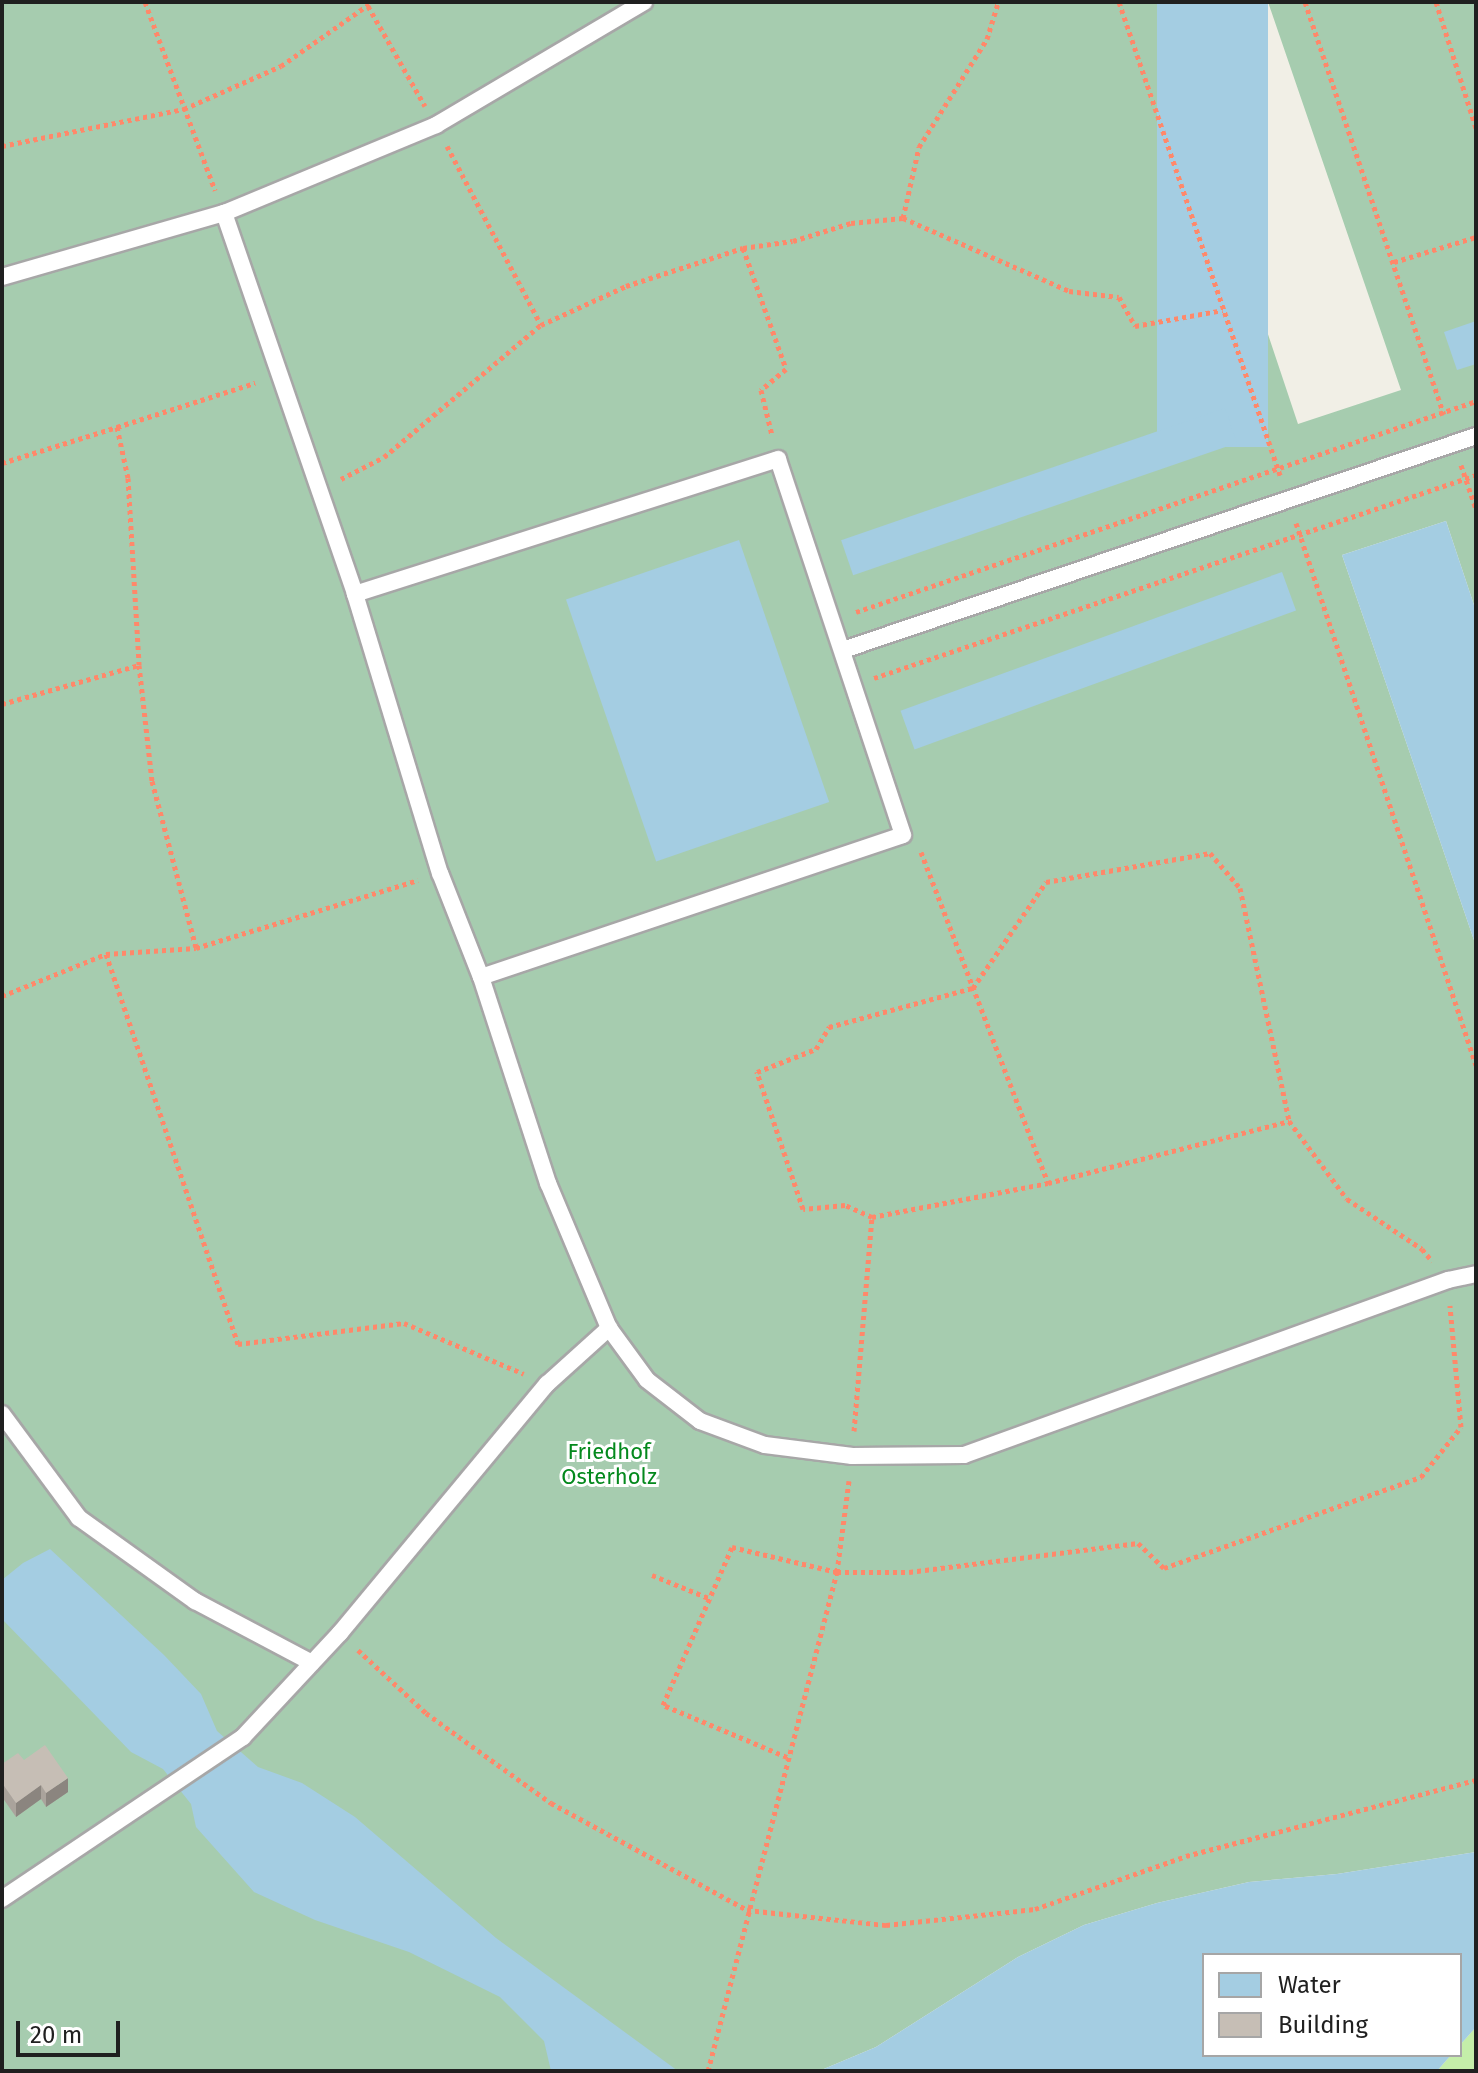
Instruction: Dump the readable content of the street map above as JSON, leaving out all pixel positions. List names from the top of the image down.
{
  "parks": ["Friedhof Osterholz"],
  "legend": ["Water", "Building"],
  "scale_bar": "20 m"
}
